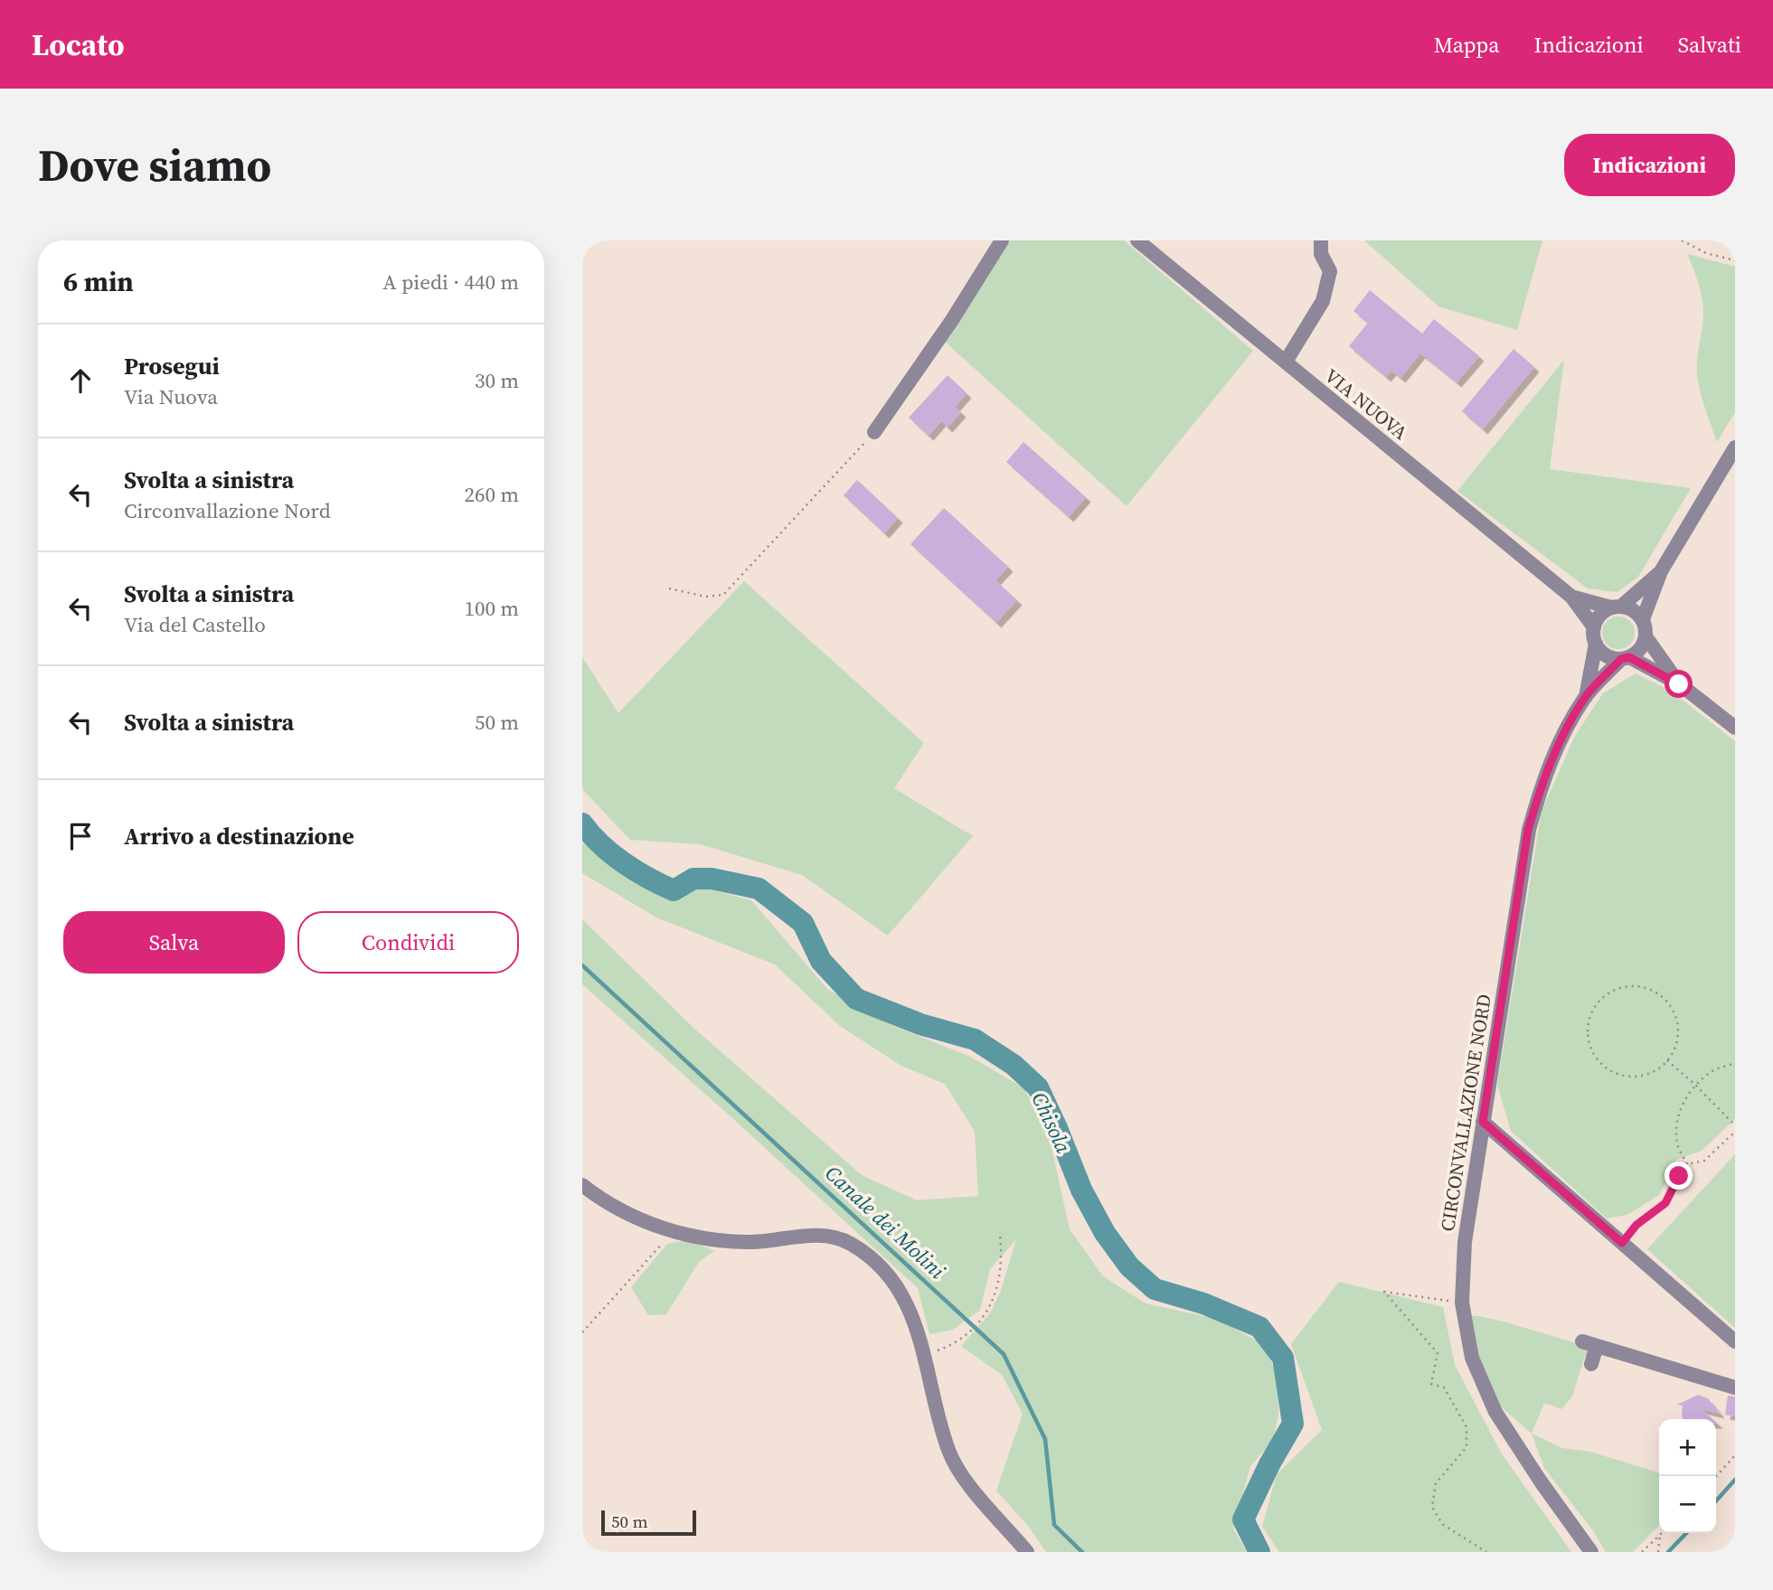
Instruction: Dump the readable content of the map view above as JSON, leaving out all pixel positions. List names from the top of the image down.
{
  "streets": {
    "street": ["VIA NUOVA", "CIRCONVALLAZIONE NORD"]
  },
  "crossings": [
    ["VIA NUOVA", "CIRCONVALLAZIONE NORD"]
  ],
  "water": ["Chisola", "Canale dei Molini"],
  "scale_bar": "50 m",
  "page": {
    "header": "Locato",
    "nav": ["Mappa", "Indicazioni", "Salvati"],
    "buttons": [
      "Indicazioni",
      ["Salva", "Condividi"]
    ],
    "title": "Dove siamo",
    "heading": ["6 min", "A piedi · 440 m"],
    "list": [
      ["Prosegui", "Via Nuova", "30 m"],
      ["Svolta a sinistra", "Circonvallazione Nord", "260 m"],
      ["Svolta a sinistra", "Via del Castello", "100 m"],
      ["Svolta a sinistra", "50 m"],
      "Arrivo a destinazione"
    ],
    "map_buttons": ["+", "−"],
    "scale": "50 m"
  }
}
